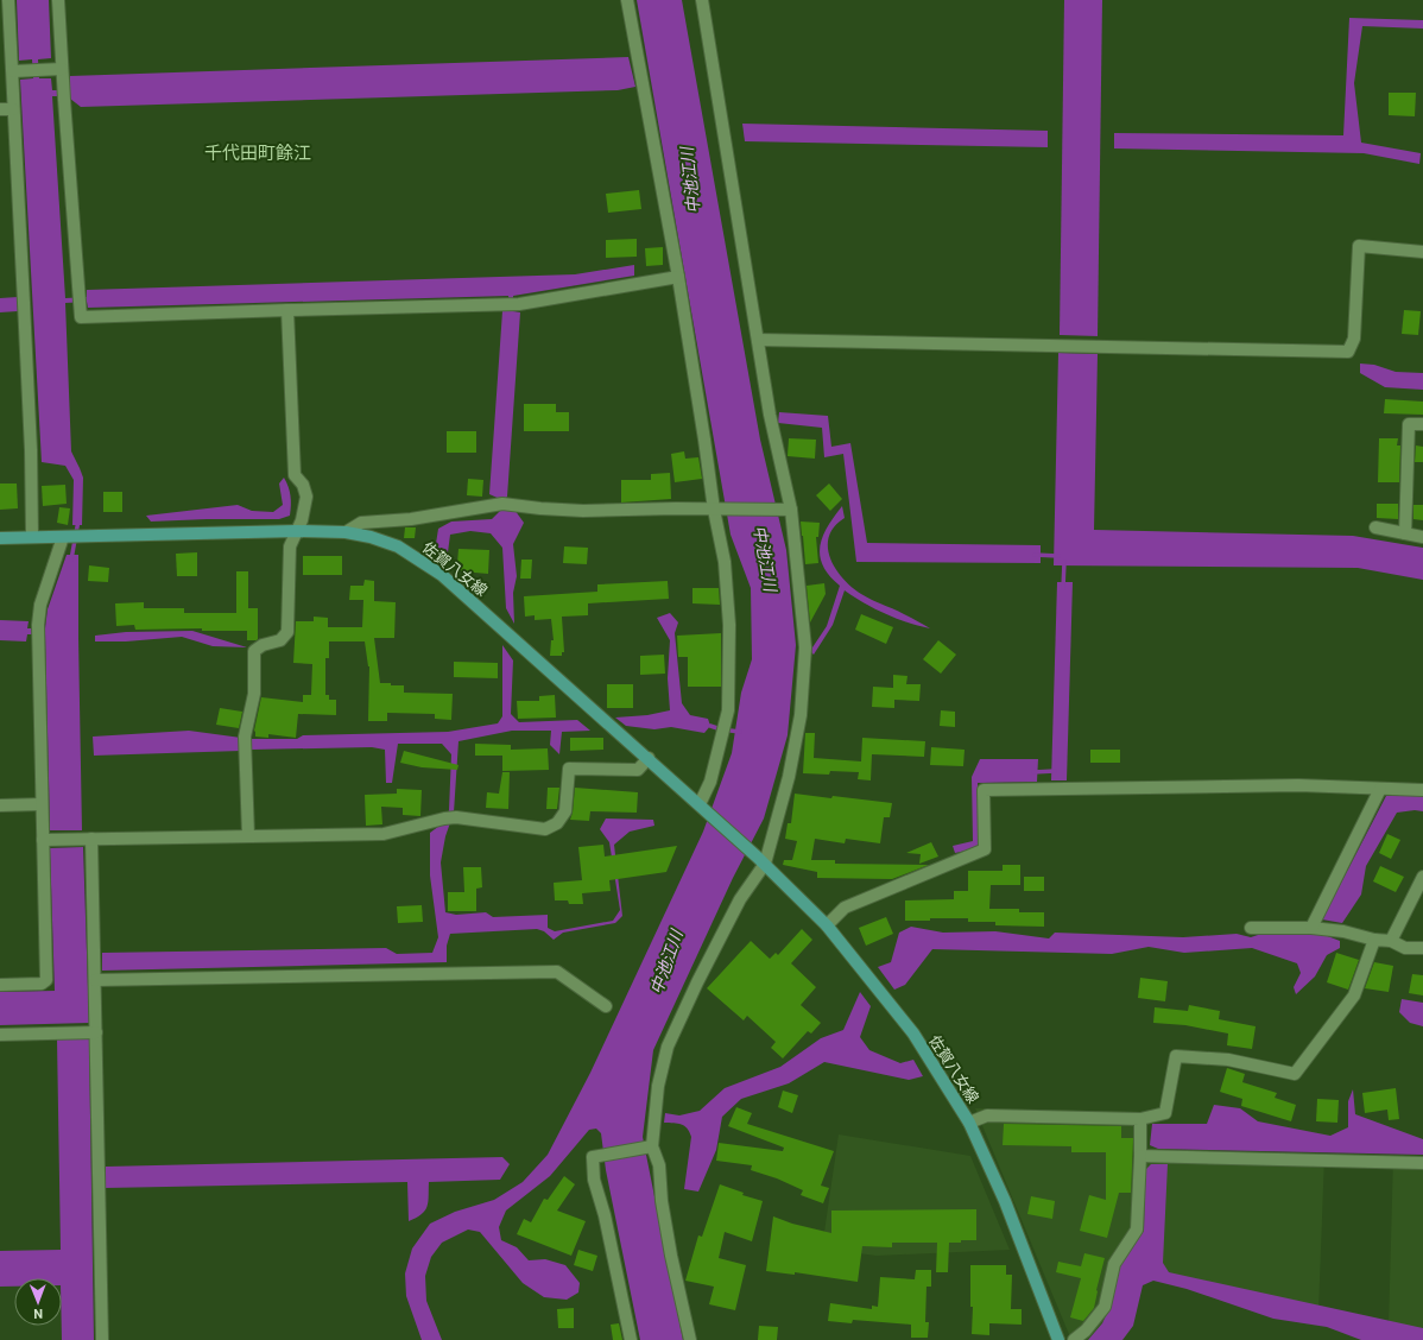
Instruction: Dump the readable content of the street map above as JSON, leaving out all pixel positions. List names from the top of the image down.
{
  "streets": {
    "main road": ["佐賀八女線"]
  },
  "districts": ["千代田町餘江"],
  "water": ["中池江川"],
  "north": "bottom"
}
